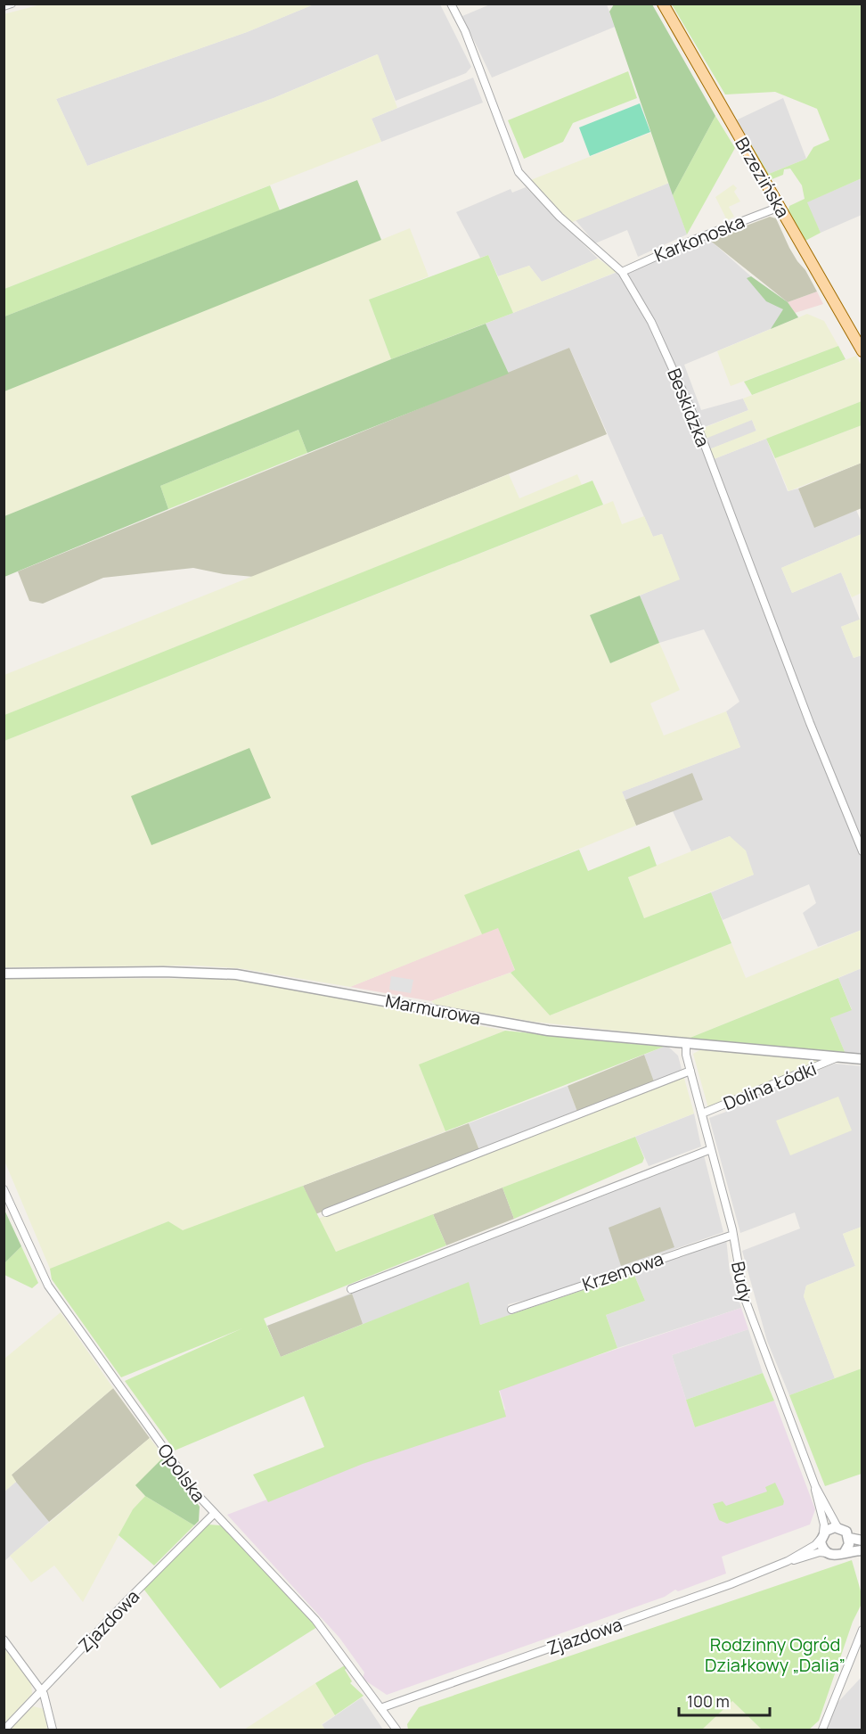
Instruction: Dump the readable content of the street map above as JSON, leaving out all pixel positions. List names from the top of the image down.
{
  "streets": {
    "main road": ["Brzezińska"],
    "street": [
      "Karkonoska",
      "Beskidzka",
      "Marmurowa",
      "Dolina Łódki",
      "Krzemowa",
      "Budy",
      "Opolska",
      "Zjazdowa"
    ]
  },
  "crossings": [
    ["Brzezińska", "Karkonoska"],
    ["Karkonoska", "Beskidzka"],
    ["Marmurowa", "Dolina Łódki"],
    ["Marmurowa", "Budy"],
    ["Dolina Łódki", "Budy"],
    ["Krzemowa", "Budy"],
    ["Budy", "Zjazdowa"],
    ["Opolska", "Zjazdowa"]
  ],
  "parks": ["Rodzinny Ogród Działkowy „Dalia”"],
  "scale_bar": "100 m"
}
